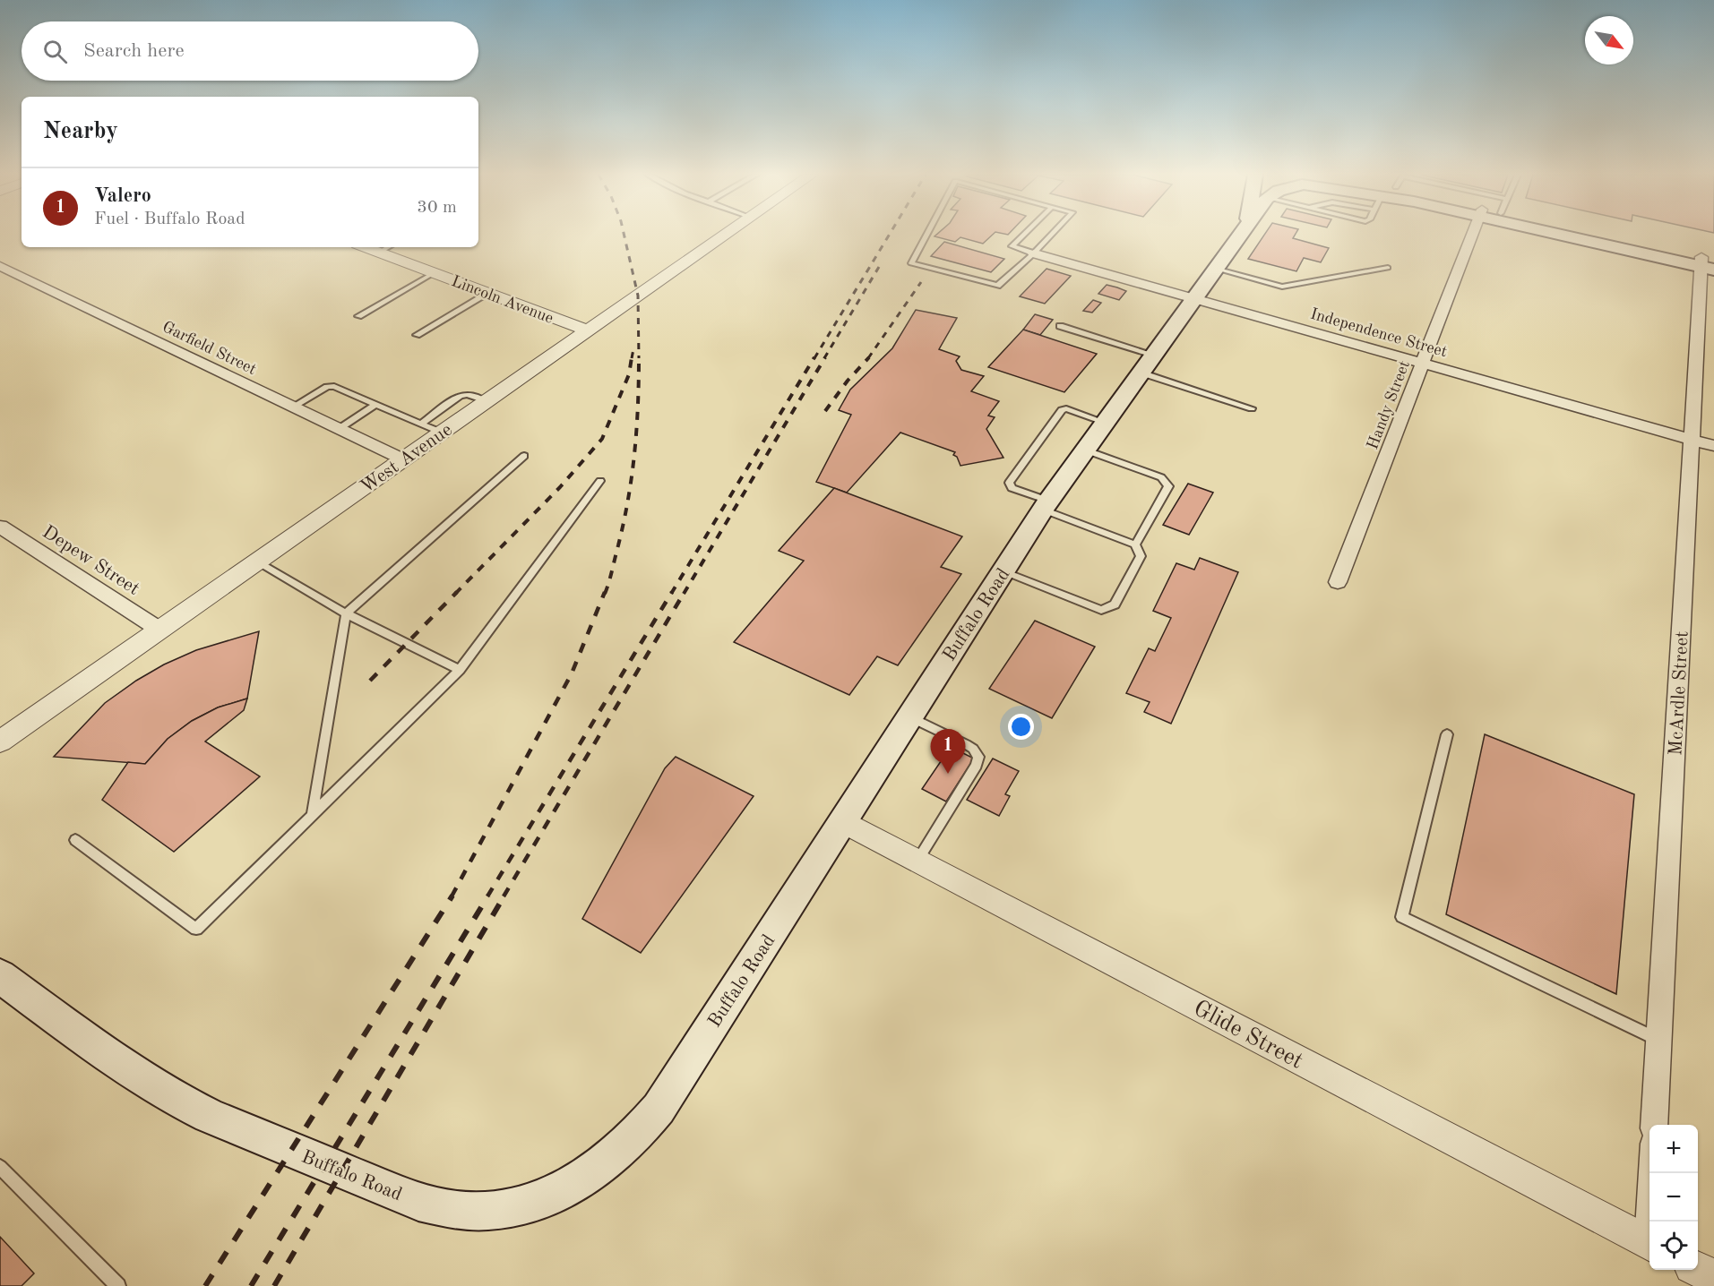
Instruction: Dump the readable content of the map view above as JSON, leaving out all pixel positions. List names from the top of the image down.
{
  "streets": {
    "main road": ["Buffalo Road"],
    "street": [
      "Lincoln Avenue",
      "Independence Street",
      "Garfield Street",
      "Handy Street",
      "West Avenue",
      "Depew Street",
      "McArdle Street",
      "Glide Street"
    ]
  },
  "crossings": [
    ["Lincoln Avenue", "West Avenue"],
    ["Independence Street", "Handy Street"],
    ["Independence Street", "Buffalo Road"],
    ["Independence Street", "McArdle Street"],
    ["Garfield Street", "West Avenue"],
    ["West Avenue", "Depew Street"],
    ["Buffalo Road", "Glide Street"]
  ],
  "north": "bottom right",
  "page": {
    "search": "Search here",
    "heading": "Nearby",
    "list": [
      {
        "mark": "1",
        "name": "Valero",
        "note": "Fuel · Buffalo Road",
        "value": "30 m"
      }
    ],
    "pins": "1",
    "map_buttons": ["+", "−"]
  }
}
